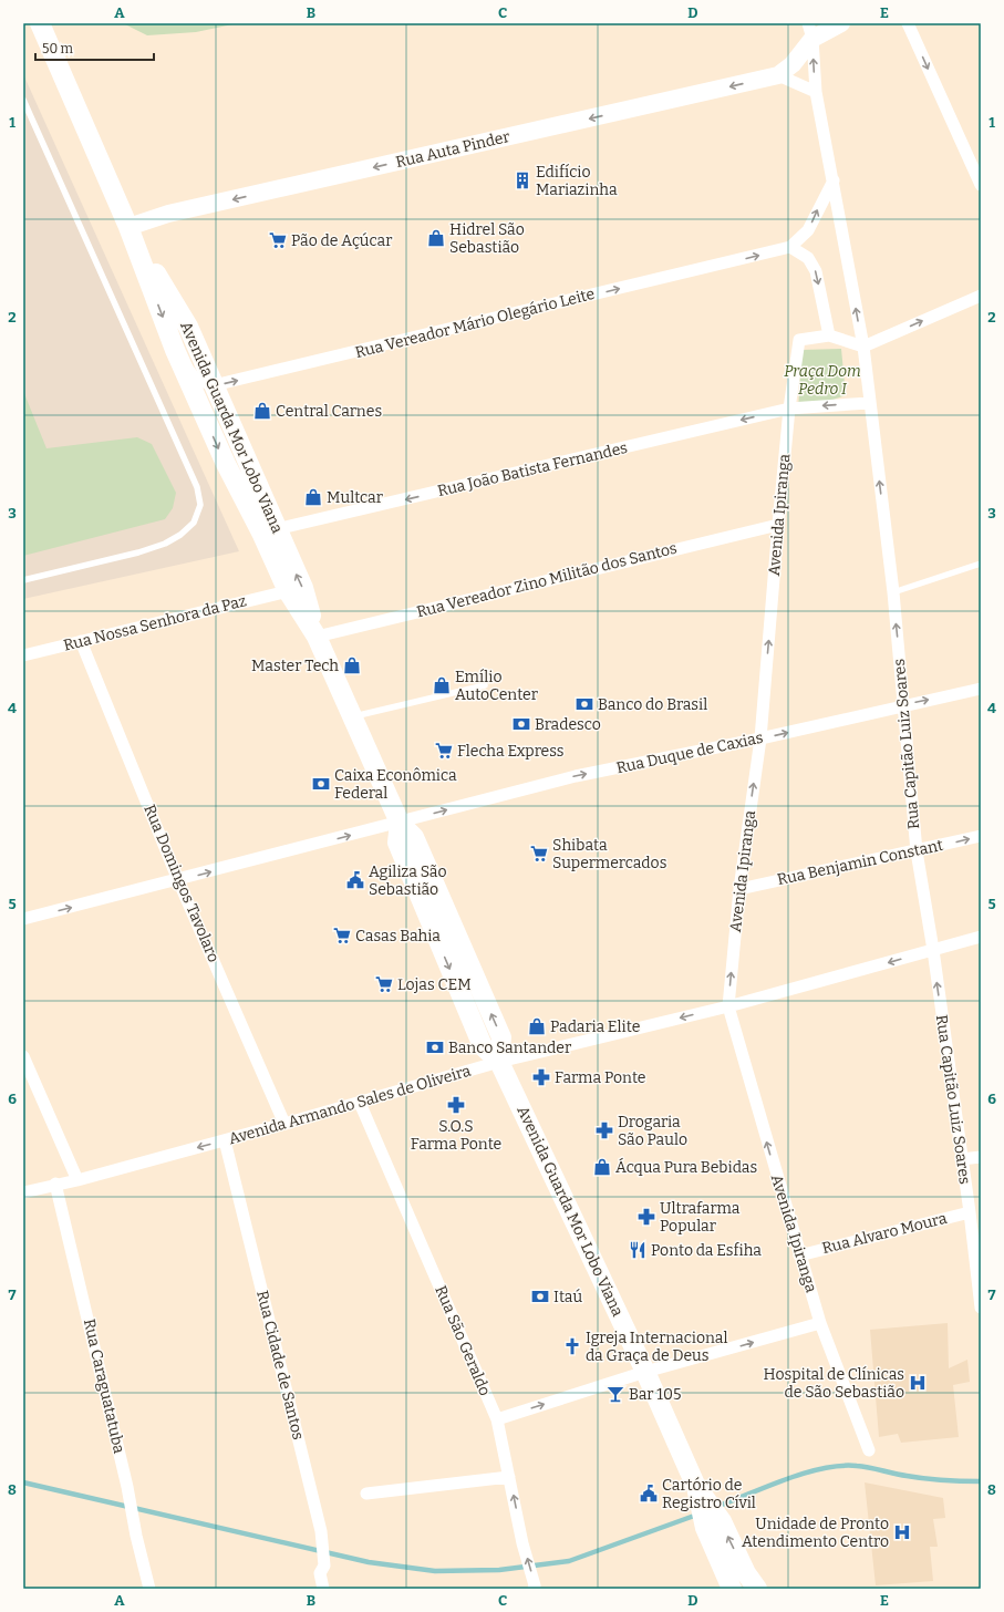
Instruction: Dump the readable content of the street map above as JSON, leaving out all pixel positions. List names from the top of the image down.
{
  "streets": {
    "main road": ["Rua Auta Pinder", "Avenida Guarda Mor Lobo Viana"],
    "street": [
      "Rua Vereador Mário Olegário Leite",
      "Rua João Batista Fernandes",
      "Avenida Ipiranga",
      "Rua Vereador Zino Militão dos Santos",
      "Rua Nossa Senhora da Paz",
      "Rua Capitão Luiz Soares",
      "Rua Duque de Caxias",
      "Rua Benjamin Constant",
      "Rua Domingos Tavolaro",
      "Avenida Armando Sales de Oliveira",
      "Rua Alvaro Moura",
      "Rua São Geraldo",
      "Rua Cidade de Santos",
      "Rua Caraguatatuba"
    ]
  },
  "crossings": [
    ["Rua Auta Pinder", "Avenida Guarda Mor Lobo Viana"],
    ["Rua Vereador Mário Olegário Leite", "Avenida Guarda Mor Lobo Viana"],
    ["Avenida Guarda Mor Lobo Viana", "Rua João Batista Fernandes"],
    ["Avenida Guarda Mor Lobo Viana", "Rua Vereador Zino Militão dos Santos"],
    ["Avenida Guarda Mor Lobo Viana", "Rua Nossa Senhora da Paz"],
    ["Avenida Guarda Mor Lobo Viana", "Rua Duque de Caxias"],
    ["Avenida Guarda Mor Lobo Viana", "Avenida Armando Sales de Oliveira"],
    ["Rua João Batista Fernandes", "Avenida Ipiranga"],
    ["Rua João Batista Fernandes", "Rua Capitão Luiz Soares"],
    ["Avenida Ipiranga", "Rua Vereador Zino Militão dos Santos"],
    ["Avenida Ipiranga", "Rua Capitão Luiz Soares"],
    ["Avenida Ipiranga", "Rua Duque de Caxias"],
    ["Avenida Ipiranga", "Rua Benjamin Constant"],
    ["Avenida Ipiranga", "Avenida Armando Sales de Oliveira"],
    ["Avenida Ipiranga", "Rua Alvaro Moura"],
    ["Rua Nossa Senhora da Paz", "Rua Domingos Tavolaro"],
    ["Rua Capitão Luiz Soares", "Rua Duque de Caxias"],
    ["Rua Capitão Luiz Soares", "Rua Benjamin Constant"],
    ["Rua Capitão Luiz Soares", "Avenida Armando Sales de Oliveira"],
    ["Rua Capitão Luiz Soares", "Rua Alvaro Moura"],
    ["Rua Duque de Caxias", "Rua Domingos Tavolaro"],
    ["Rua Domingos Tavolaro", "Avenida Armando Sales de Oliveira"],
    ["Avenida Armando Sales de Oliveira", "Rua São Geraldo"],
    ["Avenida Armando Sales de Oliveira", "Rua Cidade de Santos"],
    ["Avenida Armando Sales de Oliveira", "Rua Caraguatatuba"]
  ],
  "one_way": [
    "Rua Auta Pinder",
    "Rua Vereador Mário Olegário Leite",
    "Rua João Batista Fernandes",
    "Avenida Ipiranga",
    "Rua Capitão Luiz Soares",
    "Rua Duque de Caxias",
    "Avenida Armando Sales de Oliveira"
  ],
  "parks": ["Praça Dom Pedro I"],
  "places": {
    "building": ["Edifício Mariazinha"],
    "shop": [
      "Hidrel São Sebastião",
      "Central Carnes",
      "Multcar",
      "Master Tech",
      "Emílio AutoCenter",
      "Padaria Elite",
      "Ácqua Pura Bebidas"
    ],
    "supermarket": [
      "Pão de Açúcar",
      "Flecha Express",
      "Shibata Supermercados",
      "Casas Bahia",
      "Lojas CEM"
    ],
    "bank": [
      "Banco do Brasil",
      "Bradesco",
      "Caixa Econômica Federal",
      "Banco Santander",
      "Itaú"
    ],
    "public building": ["Agiliza São Sebastião", "Cartório de Registro Cívil"],
    "pharmacy": [
      "Farma Ponte",
      "S.O.S Farma Ponte",
      "Drogaria São Paulo",
      "Ultrafarma Popular"
    ],
    "restaurant": ["Ponto da Esfiha"],
    "church": ["Igreja Internacional da Graça de Deus"],
    "hospital": ["Hospital de Clínicas de São Sebastião", "Unidade de Pronto Atendimento Centro"],
    "bar": ["Bar 105"]
  },
  "scale_bar": "50 m",
  "grid": {
    "columns": [
      "A",
      "B",
      "C",
      "D",
      "E"
    ],
    "rows": [
      "1",
      "2",
      "3",
      "4",
      "5",
      "6",
      "7",
      "8"
    ]
  }
}
